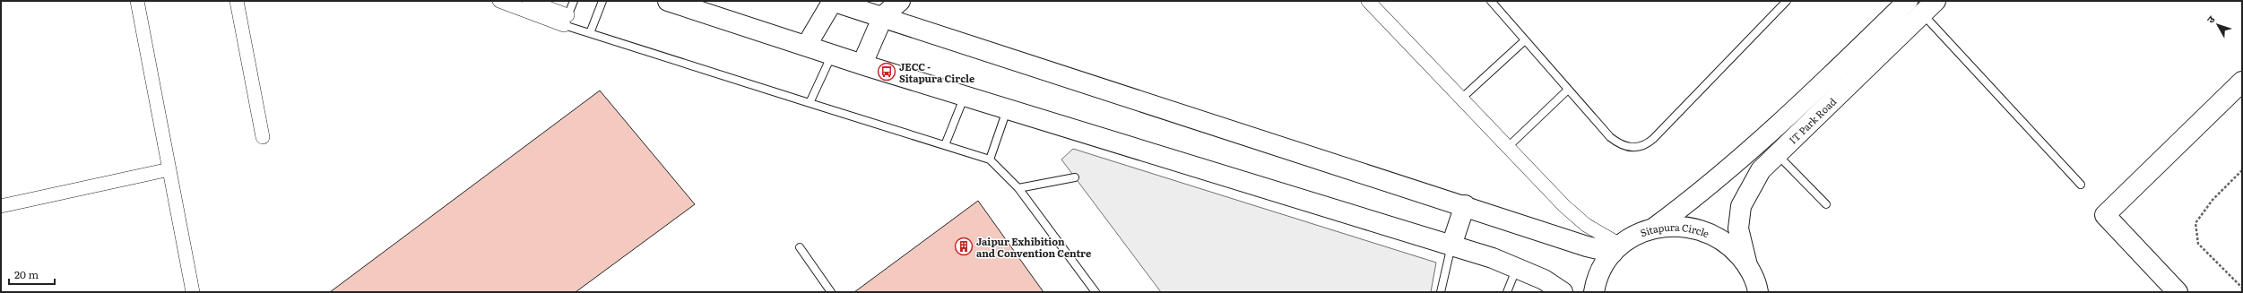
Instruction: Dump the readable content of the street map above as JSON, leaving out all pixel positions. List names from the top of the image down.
{
  "streets": {
    "street": ["IT Park Road", "Sitapura Circle"]
  },
  "crossings": [
    ["IT Park Road", "Sitapura Circle"]
  ],
  "places": {
    "bus stop": ["JECC - Sitapura Circle"],
    "building": ["Jaipur Exhibition and Convention Centre"]
  },
  "scale_bar": "20 m",
  "north": "top left"
}
